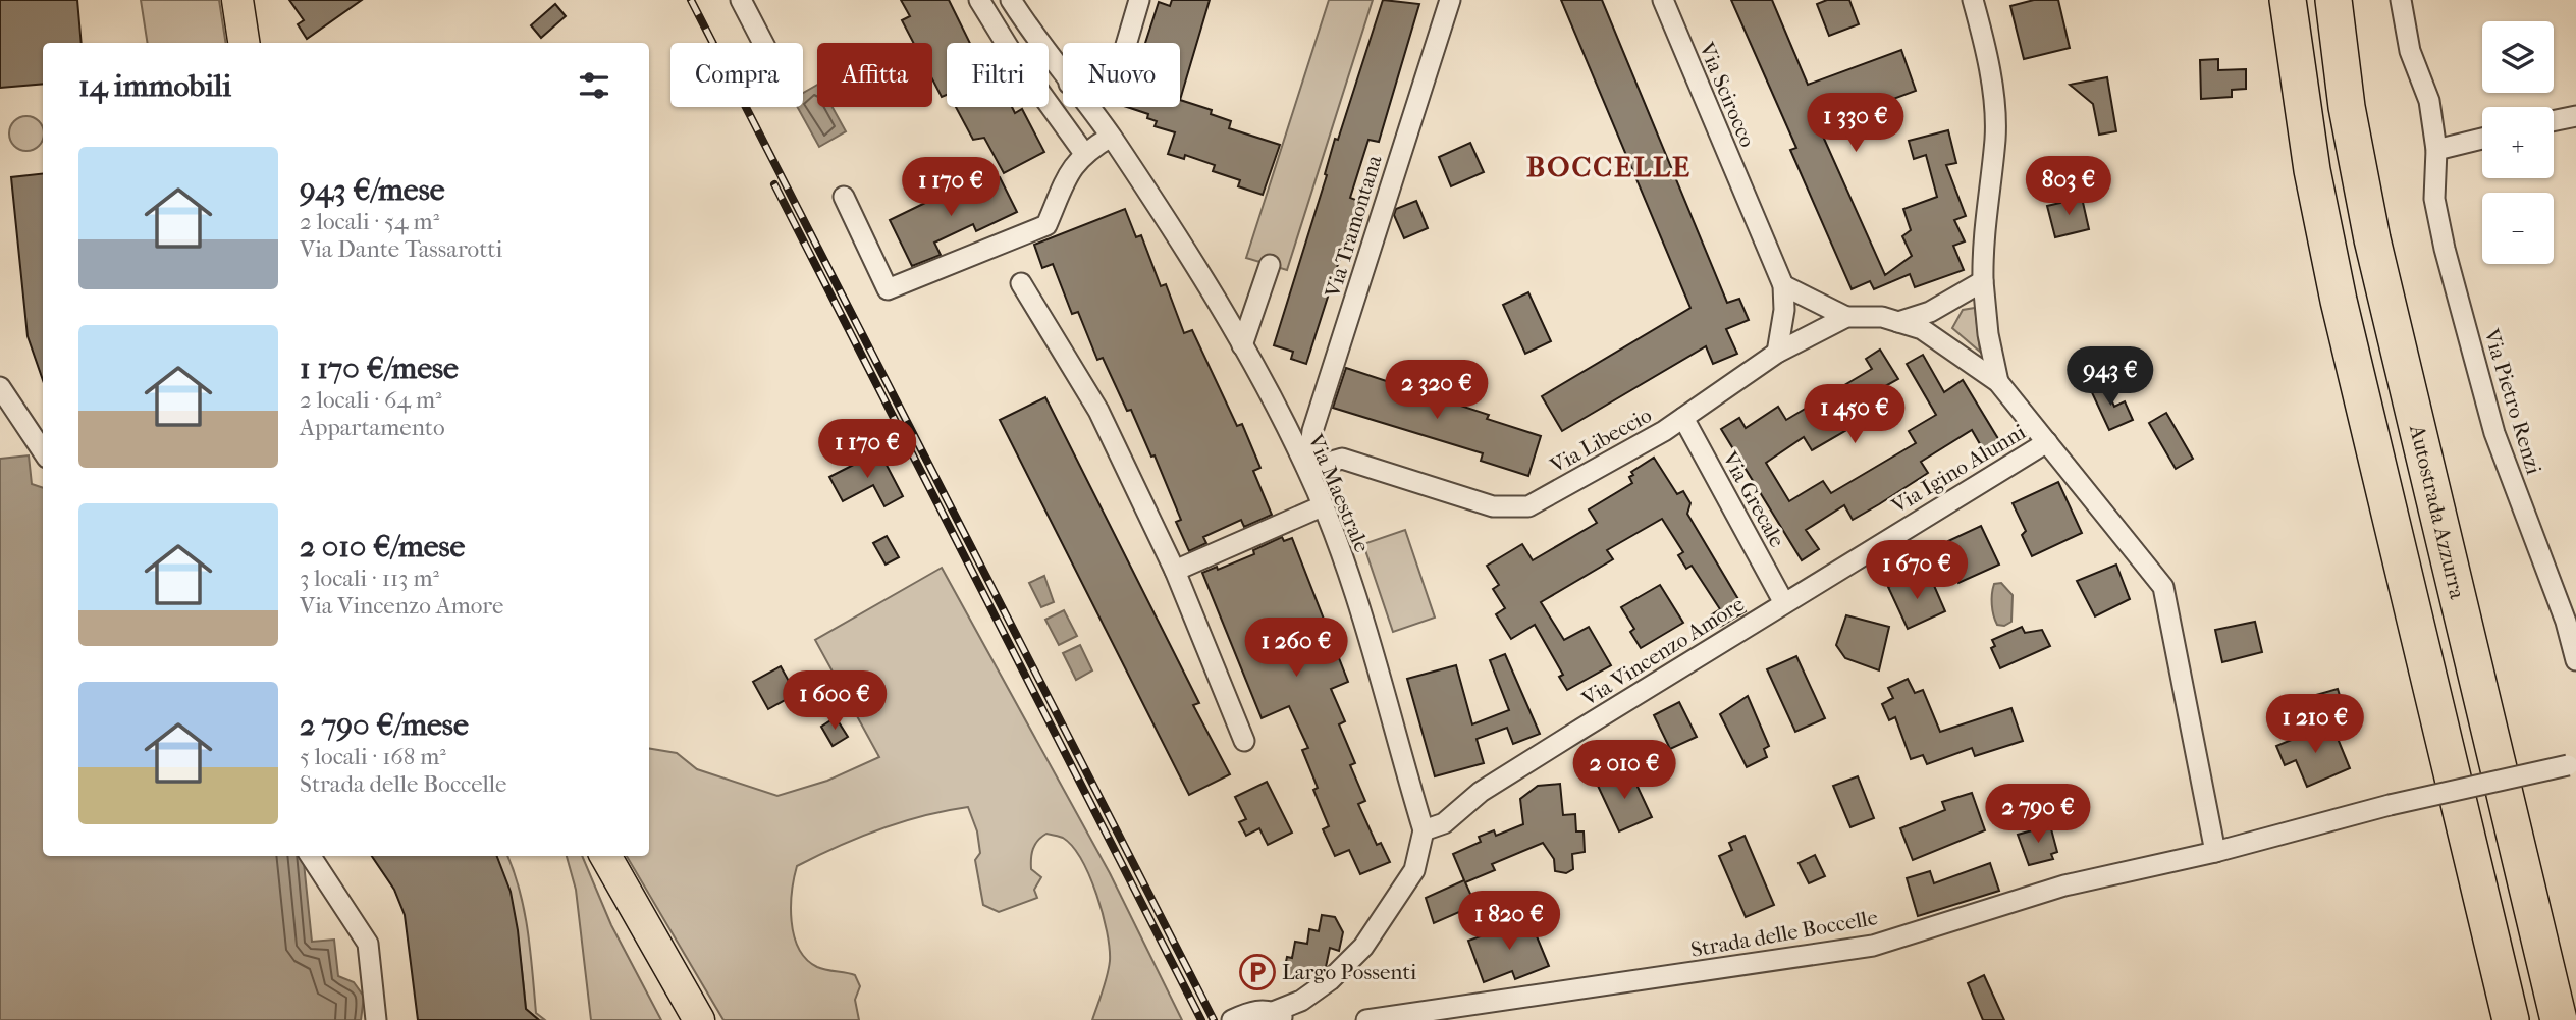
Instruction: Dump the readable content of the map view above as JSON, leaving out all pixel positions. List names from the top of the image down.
{
  "streets": {
    "highway": ["Autostrada Azzurra"],
    "street": [
      "Via Scirocco",
      "Via Tramontana",
      "Via Pietro Renzi",
      "Via Libeccio",
      "Via Igino Alunni",
      "Via Maestrale",
      "Via Grecale",
      "Via Vincenzo Amore",
      "Strada delle Boccelle"
    ]
  },
  "crossings": [
    ["Via Scirocco", "Via Libeccio"],
    ["Via Tramontana", "Via Libeccio"],
    ["Via Tramontana", "Via Maestrale"],
    ["Via Libeccio", "Via Maestrale"],
    ["Via Libeccio", "Via Grecale"],
    ["Via Igino Alunni", "Via Grecale"],
    ["Via Igino Alunni", "Via Vincenzo Amore"],
    ["Via Maestrale", "Via Vincenzo Amore"],
    ["Via Grecale", "Via Vincenzo Amore"]
  ],
  "districts": ["BOCCELLE"],
  "places": {
    "parking": ["Largo Possenti"]
  },
  "page": {
    "map_buttons": ["+", "−"],
    "chip": [
      "Compra",
      "Affitta",
      "Filtri",
      "Nuovo"
    ],
    "heading": "14 immobili",
    "price": [
      "1 330 €",
      "803 €",
      "1 170 €",
      "943 €",
      "2 320 €",
      "1 450 €",
      "1 170 €",
      "1 670 €",
      "1 260 €",
      "1 600 €",
      "1 210 €",
      "2 010 €",
      "2 790 €",
      "1 820 €"
    ],
    "list": [
      {
        "name": "943 €/mese",
        "note": "2 locali · 54 m² · Via Dante Tassarotti"
      },
      {
        "name": "1 170 €/mese",
        "note": "2 locali · 64 m² · Appartamento"
      },
      {
        "name": "2 010 €/mese",
        "note": "3 locali · 113 m² · Via Vincenzo Amore"
      },
      {
        "name": "2 790 €/mese",
        "note": "5 locali · 168 m² · Strada delle Boccelle"
      }
    ]
  }
}
